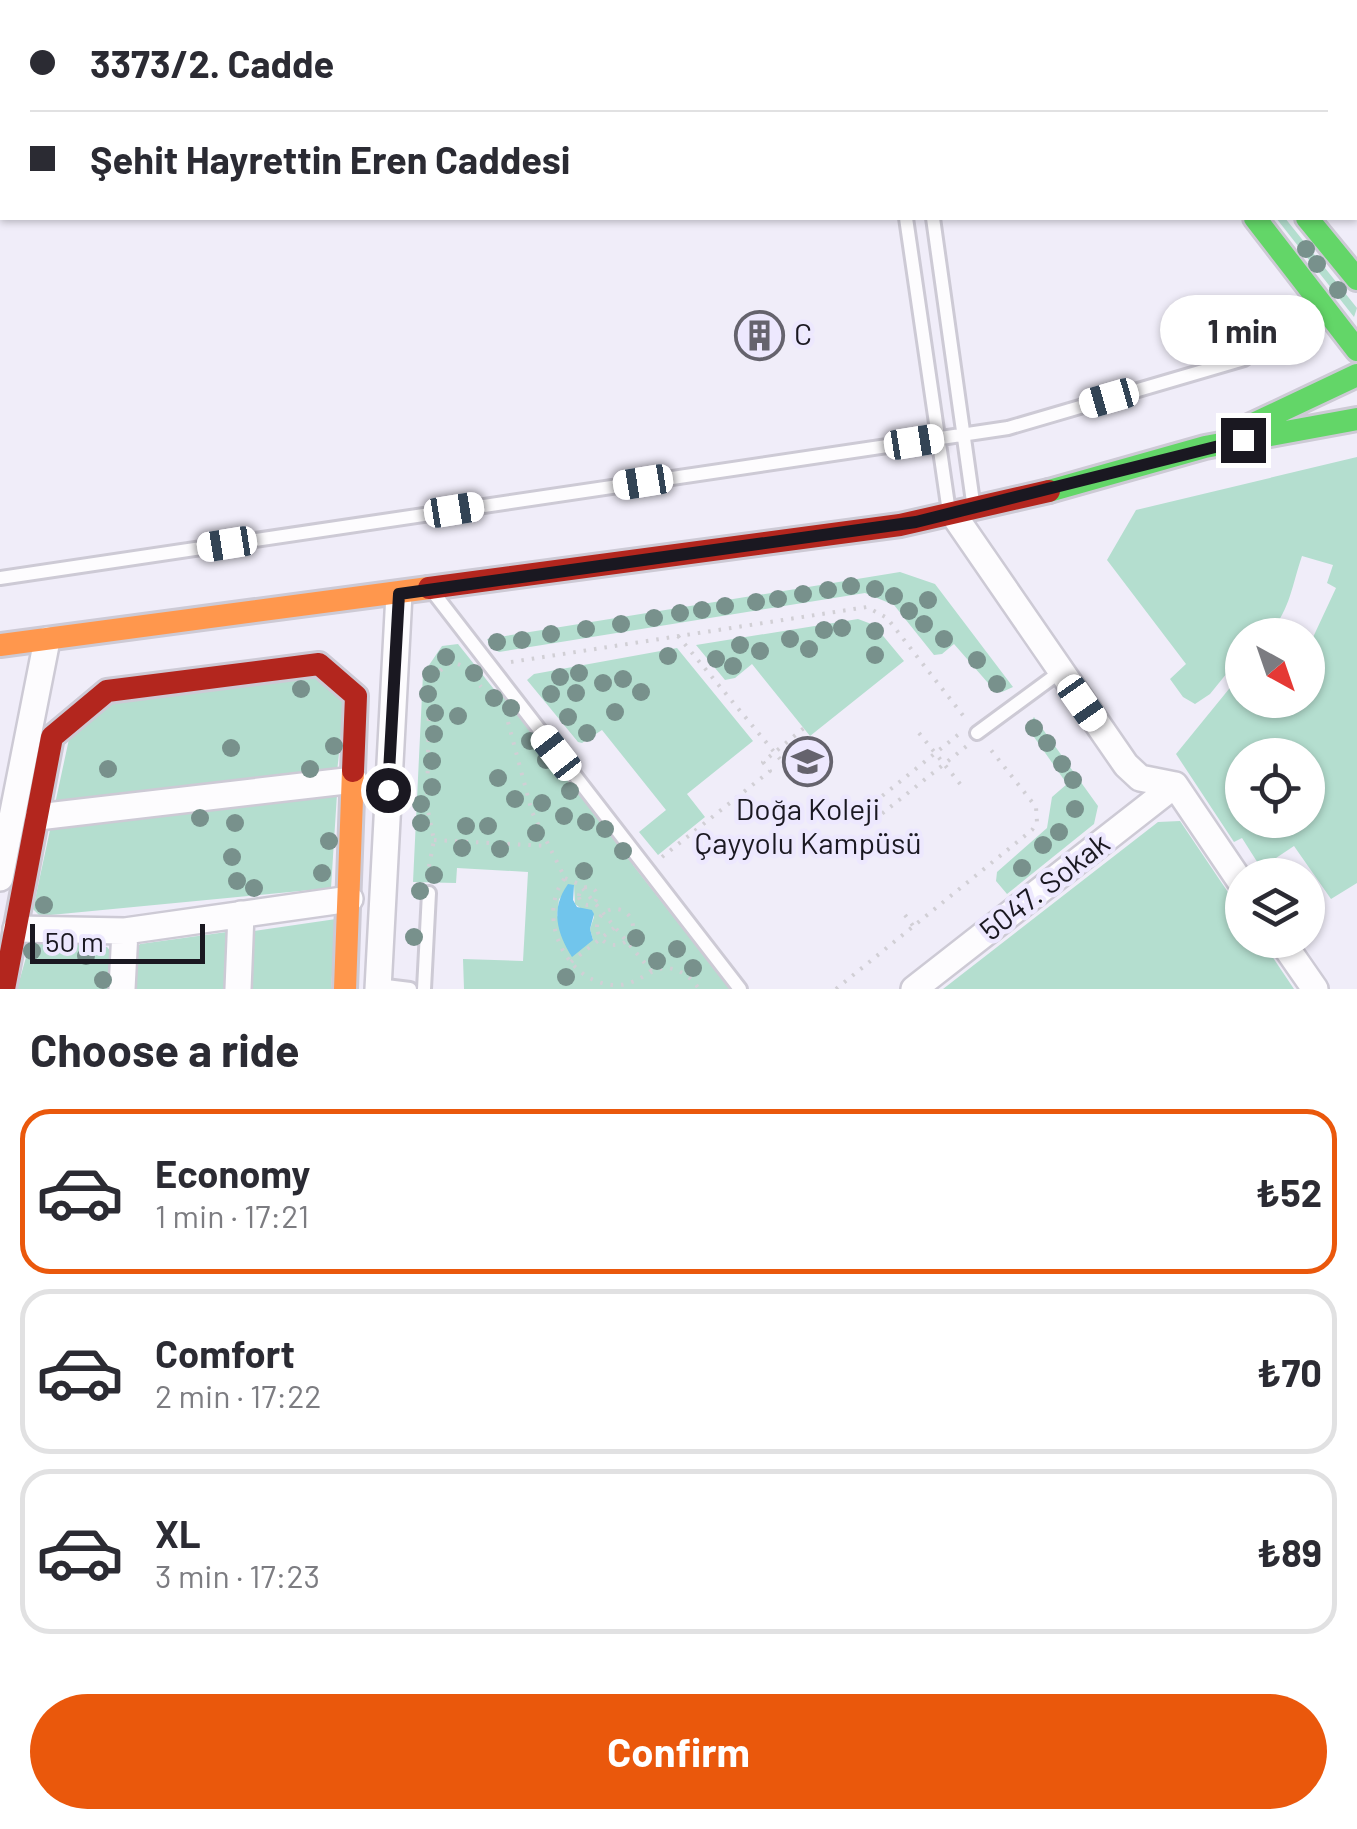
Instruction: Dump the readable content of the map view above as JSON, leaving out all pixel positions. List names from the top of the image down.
{
  "streets": {
    "street": ["5047. Sokak"]
  },
  "places": {
    "building": ["C"],
    "school or university": ["Doğa Koleji Çayyolu Kampüsü"]
  },
  "scale_bar": "50 m",
  "north": "bottom right",
  "page": {
    "banner": ["3373/2. Cadde", "Şehit Hayrettin Eren Caddesi"],
    "bubble": "1 min",
    "scale": "50 m",
    "heading": "Choose a ride",
    "list": [
      {
        "name": "Economy",
        "note": "1 min · 17:21",
        "value": "₺52"
      },
      {
        "name": "Comfort",
        "note": "2 min · 17:22",
        "value": "₺70"
      },
      {
        "name": "XL",
        "note": "3 min · 17:23",
        "value": "₺89"
      }
    ],
    "buttons": "Confirm"
  }
}
